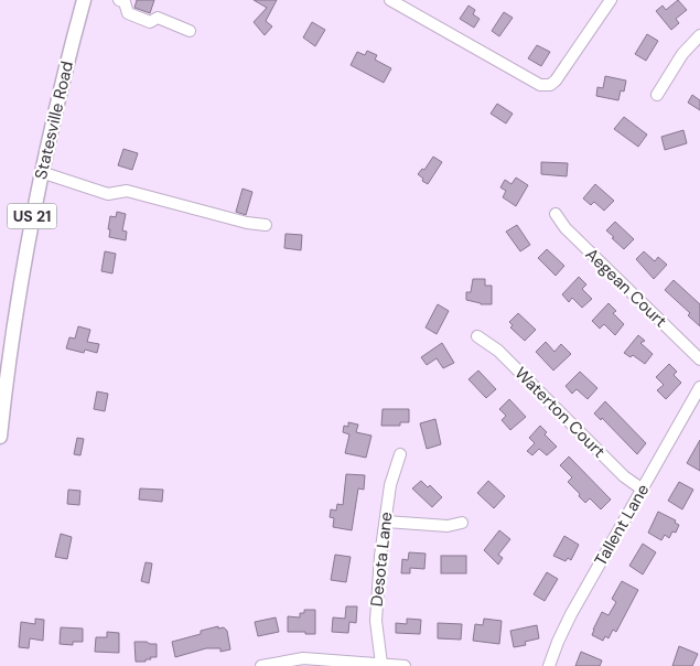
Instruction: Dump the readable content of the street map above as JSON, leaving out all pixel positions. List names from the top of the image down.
{
  "streets": {
    "main road": ["Statesville Road", "US 21"],
    "street": [
      "Aegean Court",
      "Waterton Court",
      "Tallent Lane",
      "Desota Lane"
    ]
  },
  "crossings": [
    ["Waterton Court", "Tallent Lane"]
  ]
}
